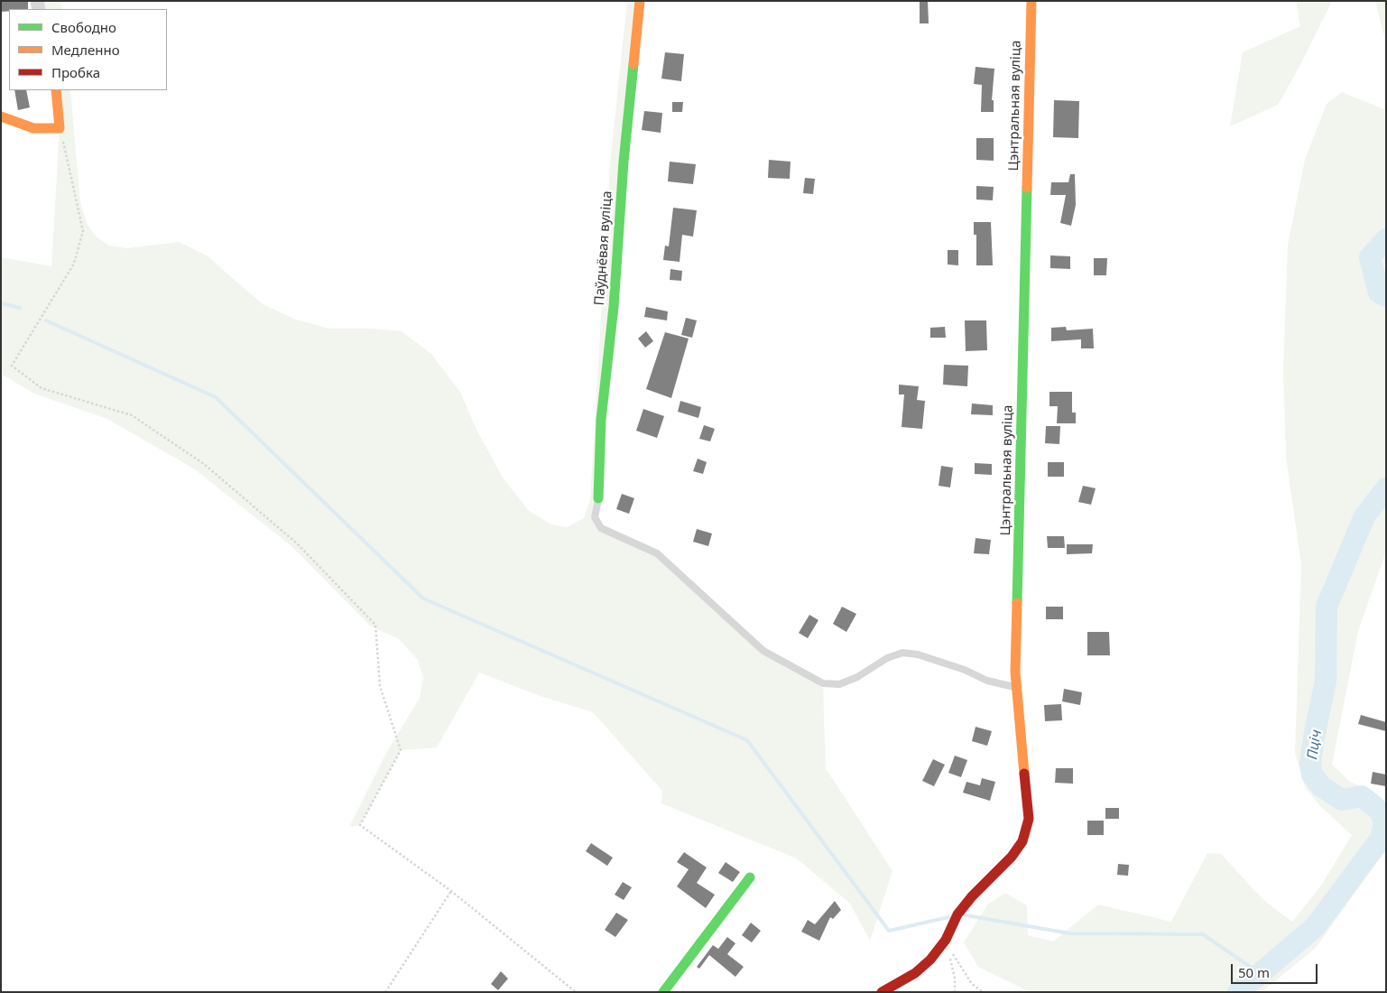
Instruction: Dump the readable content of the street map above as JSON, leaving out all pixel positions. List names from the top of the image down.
{
  "streets": {
    "street": ["Цэнтральная вуліца", "Паўднёвая вуліца"]
  },
  "water": ["Пціч"],
  "legend": ["Свободно", "Медленно", "Пробка"],
  "scale_bar": "50 m"
}
